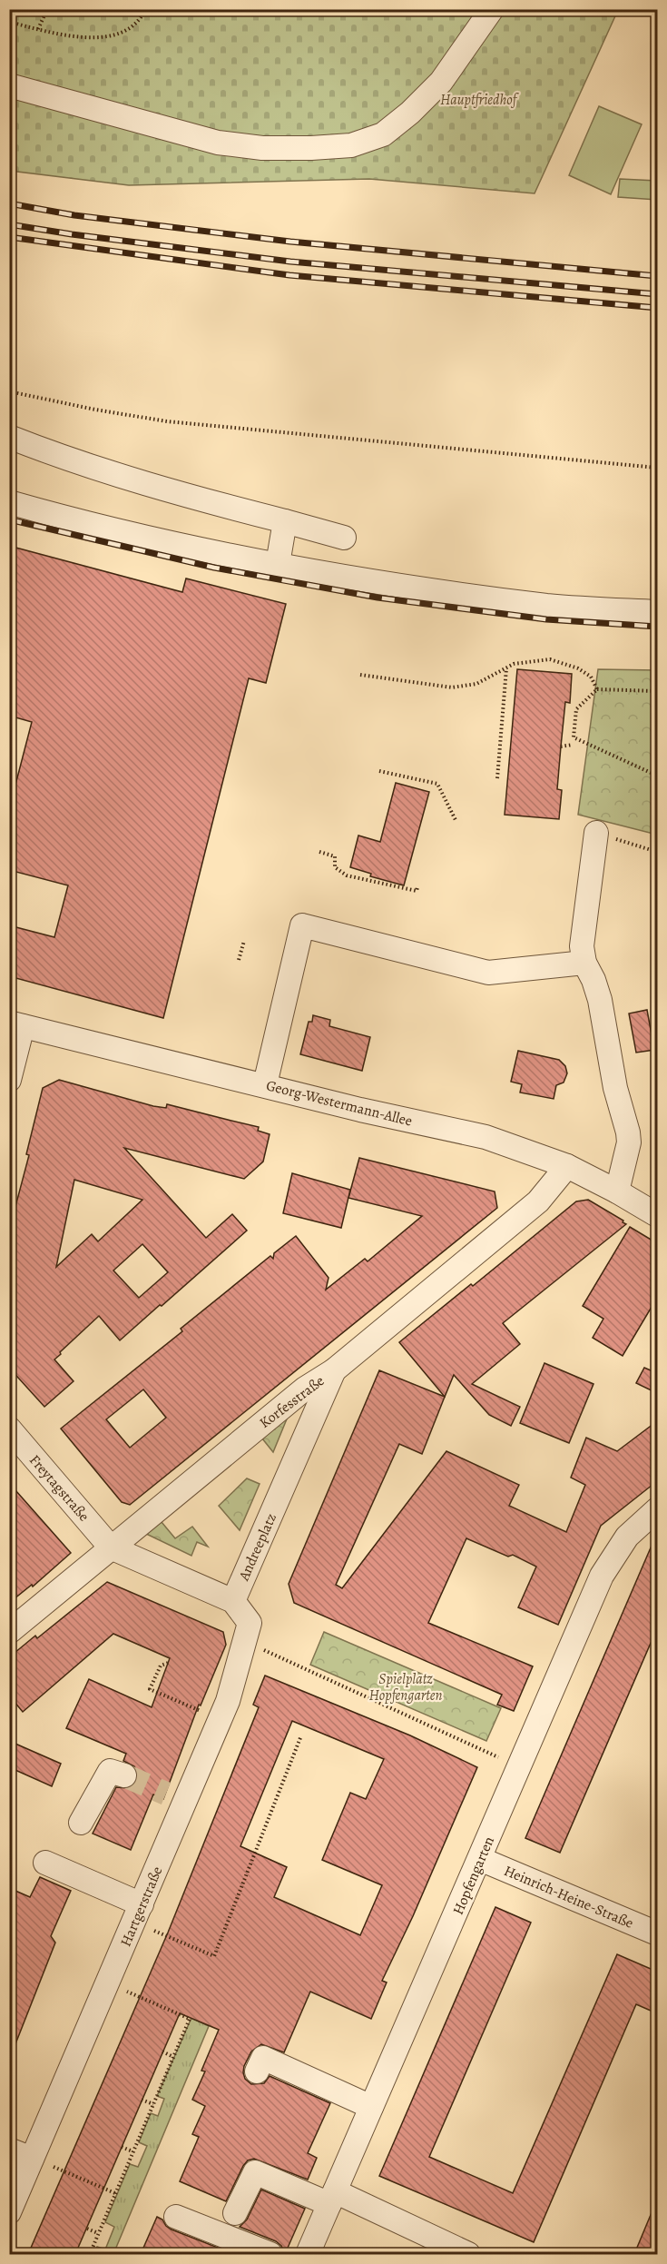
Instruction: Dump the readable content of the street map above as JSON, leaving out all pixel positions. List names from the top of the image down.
{
  "streets": {
    "street": [
      "Georg-Westermann-Allee",
      "Korfesstraße",
      "Freytagstraße",
      "Andreeplatz",
      "Hopfengarten",
      "Heinrich-Heine-Straße",
      "Hartgerstraße"
    ]
  },
  "crossings": [
    ["Georg-Westermann-Allee", "Korfesstraße"],
    ["Korfesstraße", "Freytagstraße"],
    ["Korfesstraße", "Andreeplatz"],
    ["Andreeplatz", "Hartgerstraße"],
    ["Hopfengarten", "Heinrich-Heine-Straße"]
  ],
  "parks": ["Hauptfriedhof", "Spielplatz Hopfengarten"]
}
